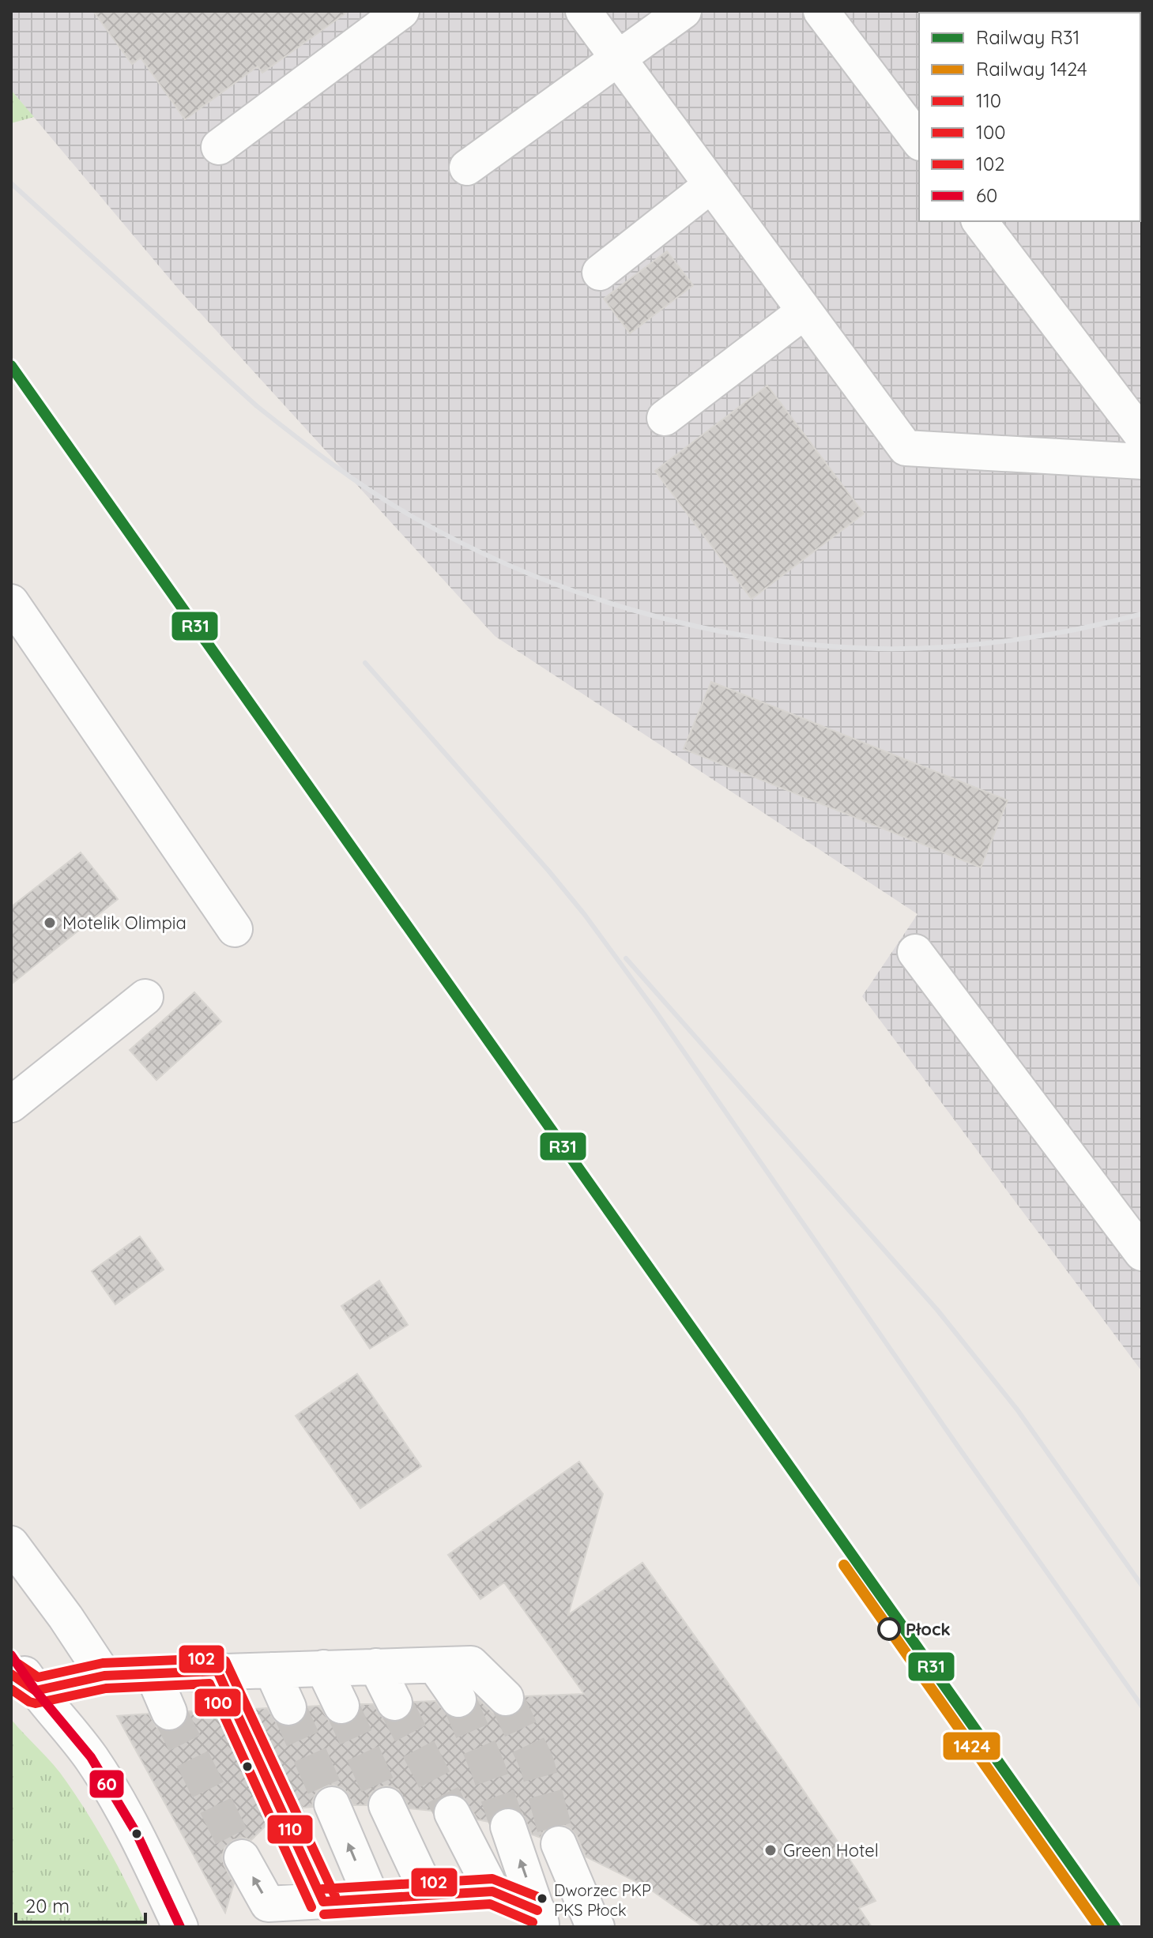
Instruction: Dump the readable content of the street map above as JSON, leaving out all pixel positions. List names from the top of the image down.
{
  "places": [
    "Motelik Olimpia",
    "Płock",
    "Green Hotel",
    "Dworzec PKP PKS Płock"
  ],
  "lines": [
    "rail line R31",
    "rail line 1424",
    "transit line 60",
    "transit line 102",
    "transit line 110",
    "transit line 100"
  ],
  "legend": [
    "Railway R31",
    "Railway 1424",
    "110",
    "100",
    "102",
    "60"
  ],
  "scale_bar": "20 m"
}
